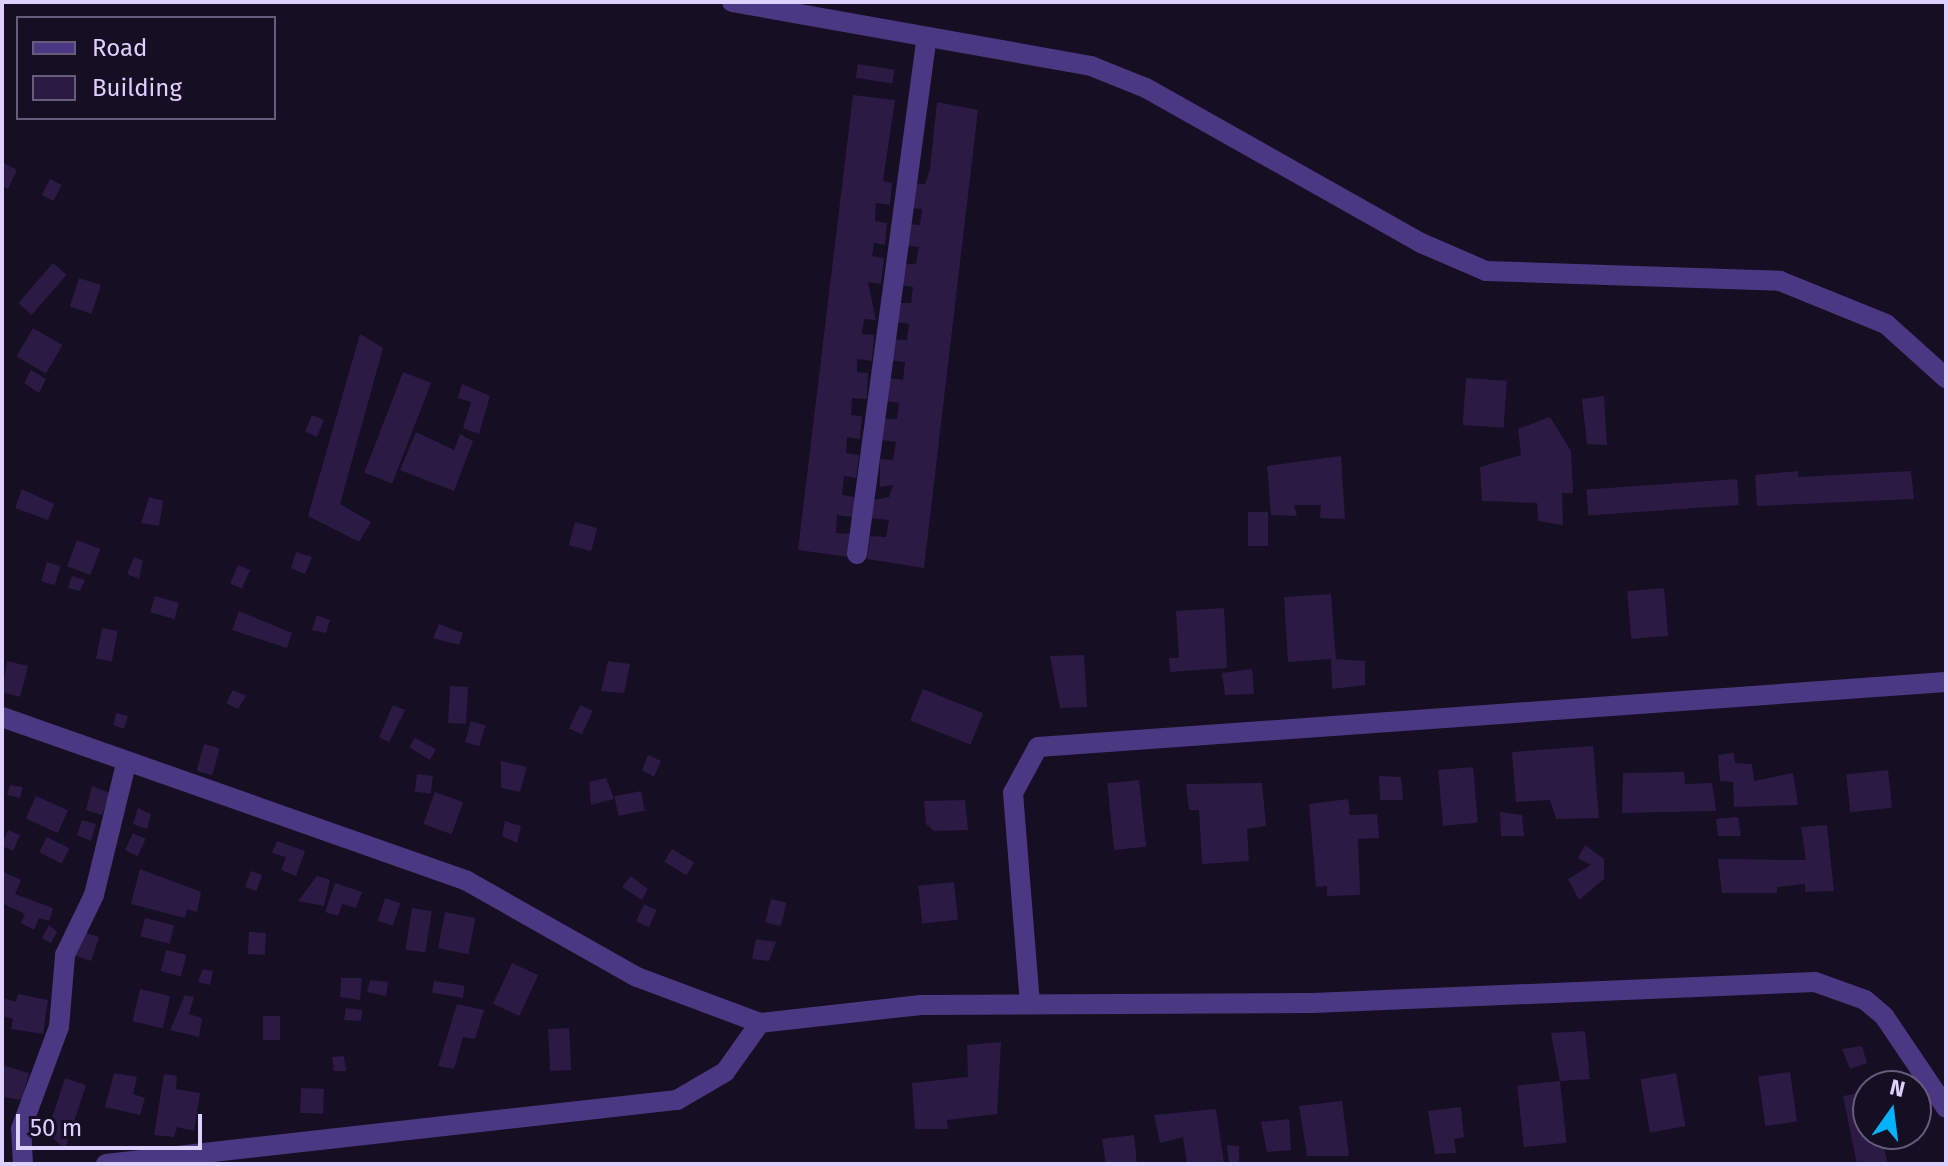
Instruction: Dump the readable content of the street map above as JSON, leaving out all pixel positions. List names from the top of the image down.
{
  "legend": ["Road", "Building"],
  "scale_bar": "50 m",
  "north": "top"
}
